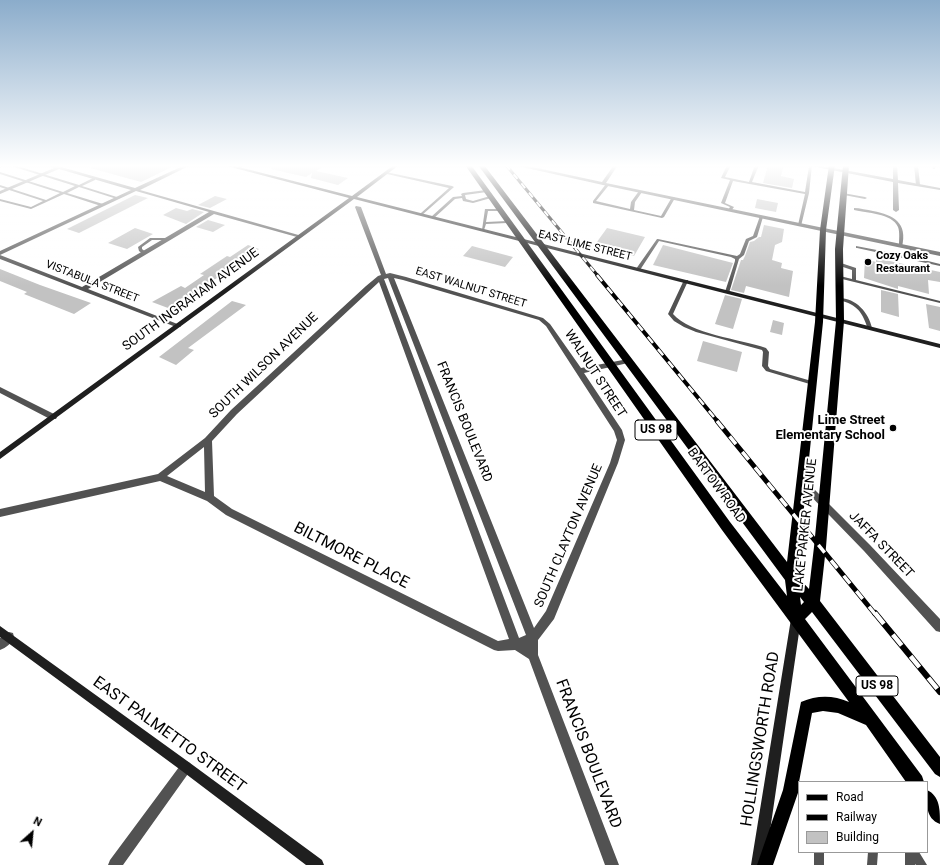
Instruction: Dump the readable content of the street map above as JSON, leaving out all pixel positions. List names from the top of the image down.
{
  "streets": {
    "main road": ["US 98", "BARTOW ROAD", "LAKE PARKER AVENUE"],
    "street": [
      "EAST LIME STREET",
      "VISTABULA STREET",
      "EAST WALNUT STREET",
      "SOUTH INGRAHAM AVENUE",
      "SOUTH WILSON AVENUE",
      "WALNUT STREET",
      "FRANCIS BOULEVARD",
      "SOUTH CLAYTON AVENUE",
      "JAFFA STREET",
      "BILTMORE PLACE",
      "EAST PALMETTO STREET",
      "HOLLINGSWORTH ROAD"
    ]
  },
  "crossings": [
    ["EAST LIME STREET", "BARTOW ROAD"],
    ["EAST LIME STREET", "LAKE PARKER AVENUE"],
    ["VISTABULA STREET", "SOUTH INGRAHAM AVENUE"],
    ["EAST WALNUT STREET", "SOUTH WILSON AVENUE"],
    ["EAST WALNUT STREET", "WALNUT STREET"],
    ["EAST WALNUT STREET", "FRANCIS BOULEVARD"],
    ["SOUTH WILSON AVENUE", "FRANCIS BOULEVARD"],
    ["WALNUT STREET", "SOUTH CLAYTON AVENUE"],
    ["FRANCIS BOULEVARD", "SOUTH CLAYTON AVENUE"],
    ["FRANCIS BOULEVARD", "BILTMORE PLACE"],
    ["BARTOW ROAD", "LAKE PARKER AVENUE"],
    ["BARTOW ROAD", "HOLLINGSWORTH ROAD"],
    ["LAKE PARKER AVENUE", "JAFFA STREET"],
    ["LAKE PARKER AVENUE", "HOLLINGSWORTH ROAD"],
    ["SOUTH CLAYTON AVENUE", "BILTMORE PLACE"]
  ],
  "places": ["Cozy Oaks Restaurant", "Lime Street Elementary School"],
  "legend": ["Road", "Railway", "Building"],
  "north": "top right"
}
